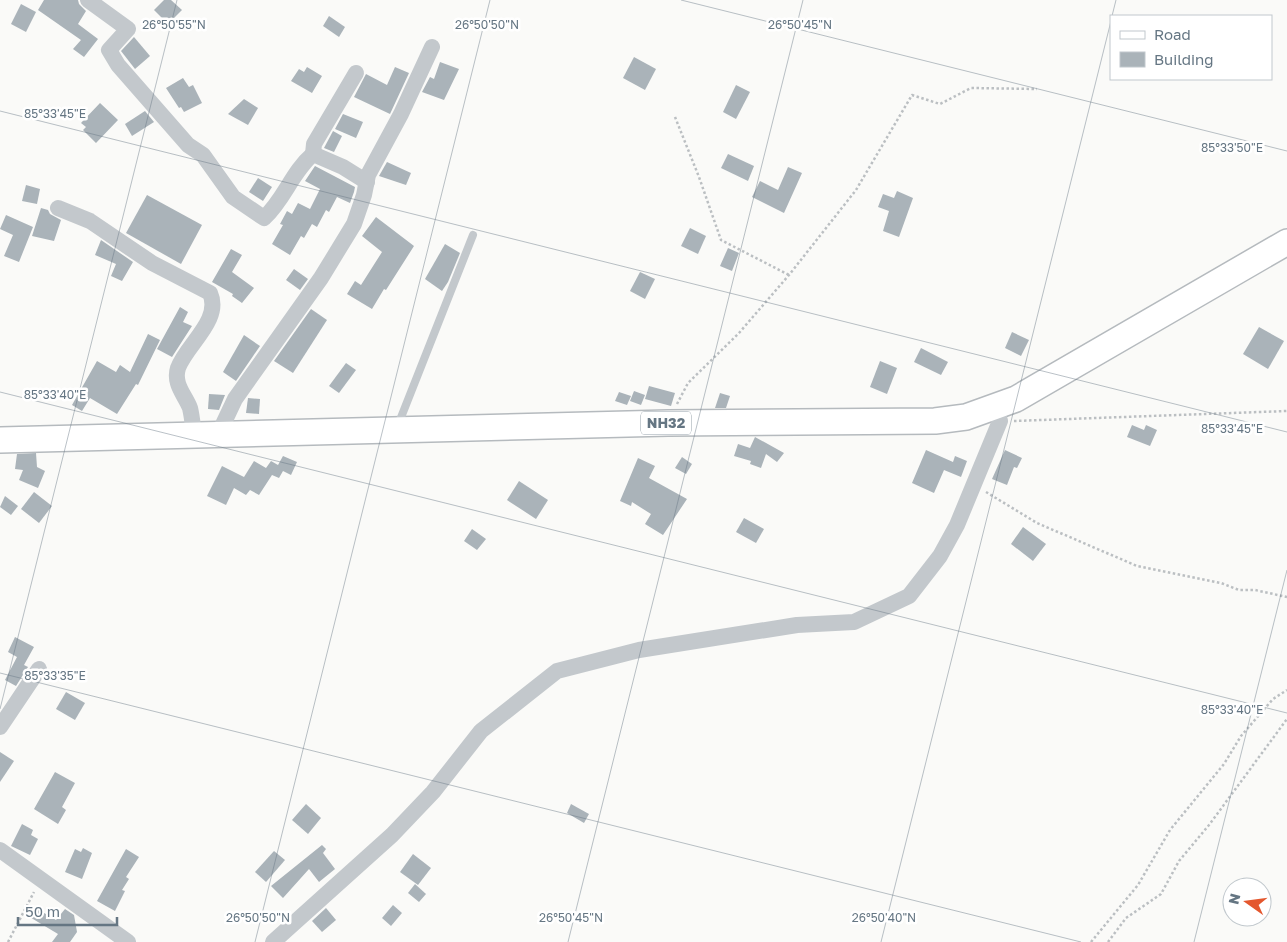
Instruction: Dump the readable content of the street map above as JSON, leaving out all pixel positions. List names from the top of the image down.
{
  "streets": {
    "main road": ["NH32"]
  },
  "legend": ["Road", "Building"],
  "scale_bar": "50 m",
  "north": "left",
  "coordinates": [
    "26°50'55\"N",
    "26°50'50\"N",
    "26°50'45\"N",
    "85°33'45\"E",
    "85°33'50\"E",
    "85°33'40\"E",
    "85°33'35\"E",
    "26°50'40\"N"
  ]
}
